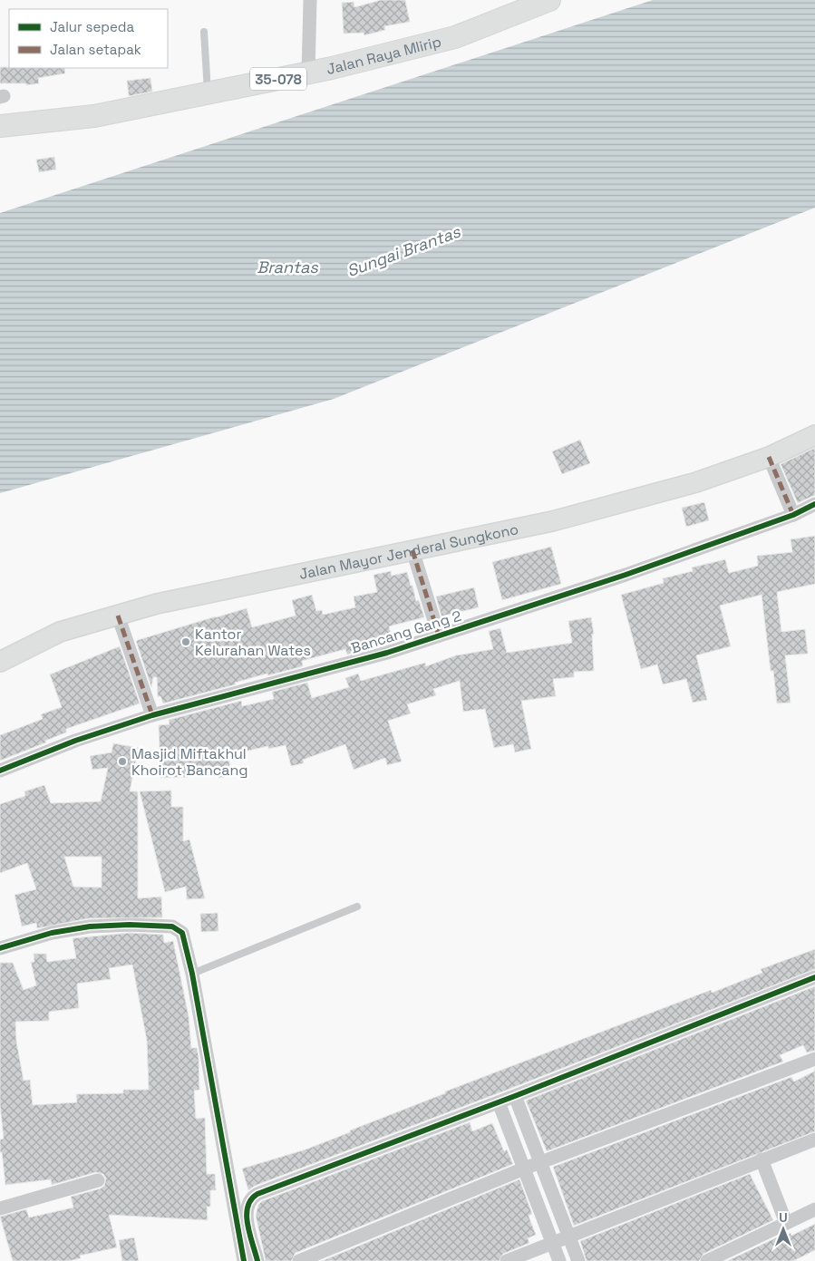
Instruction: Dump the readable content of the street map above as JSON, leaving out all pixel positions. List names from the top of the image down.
{
  "streets": {
    "main road": ["Jalan Raya Mlirip", "35-078", "Jalan Mayor Jenderal Sungkono"],
    "street": ["Bancang Gang 2"]
  },
  "water": ["Sungai Brantas", "Brantas"],
  "places": ["Kantor Kelurahan Wates", "Masjid Miftakhul Khoirot Bancang"],
  "legend": ["Jalur sepeda", "Jalan setapak"],
  "north": "top"
}
